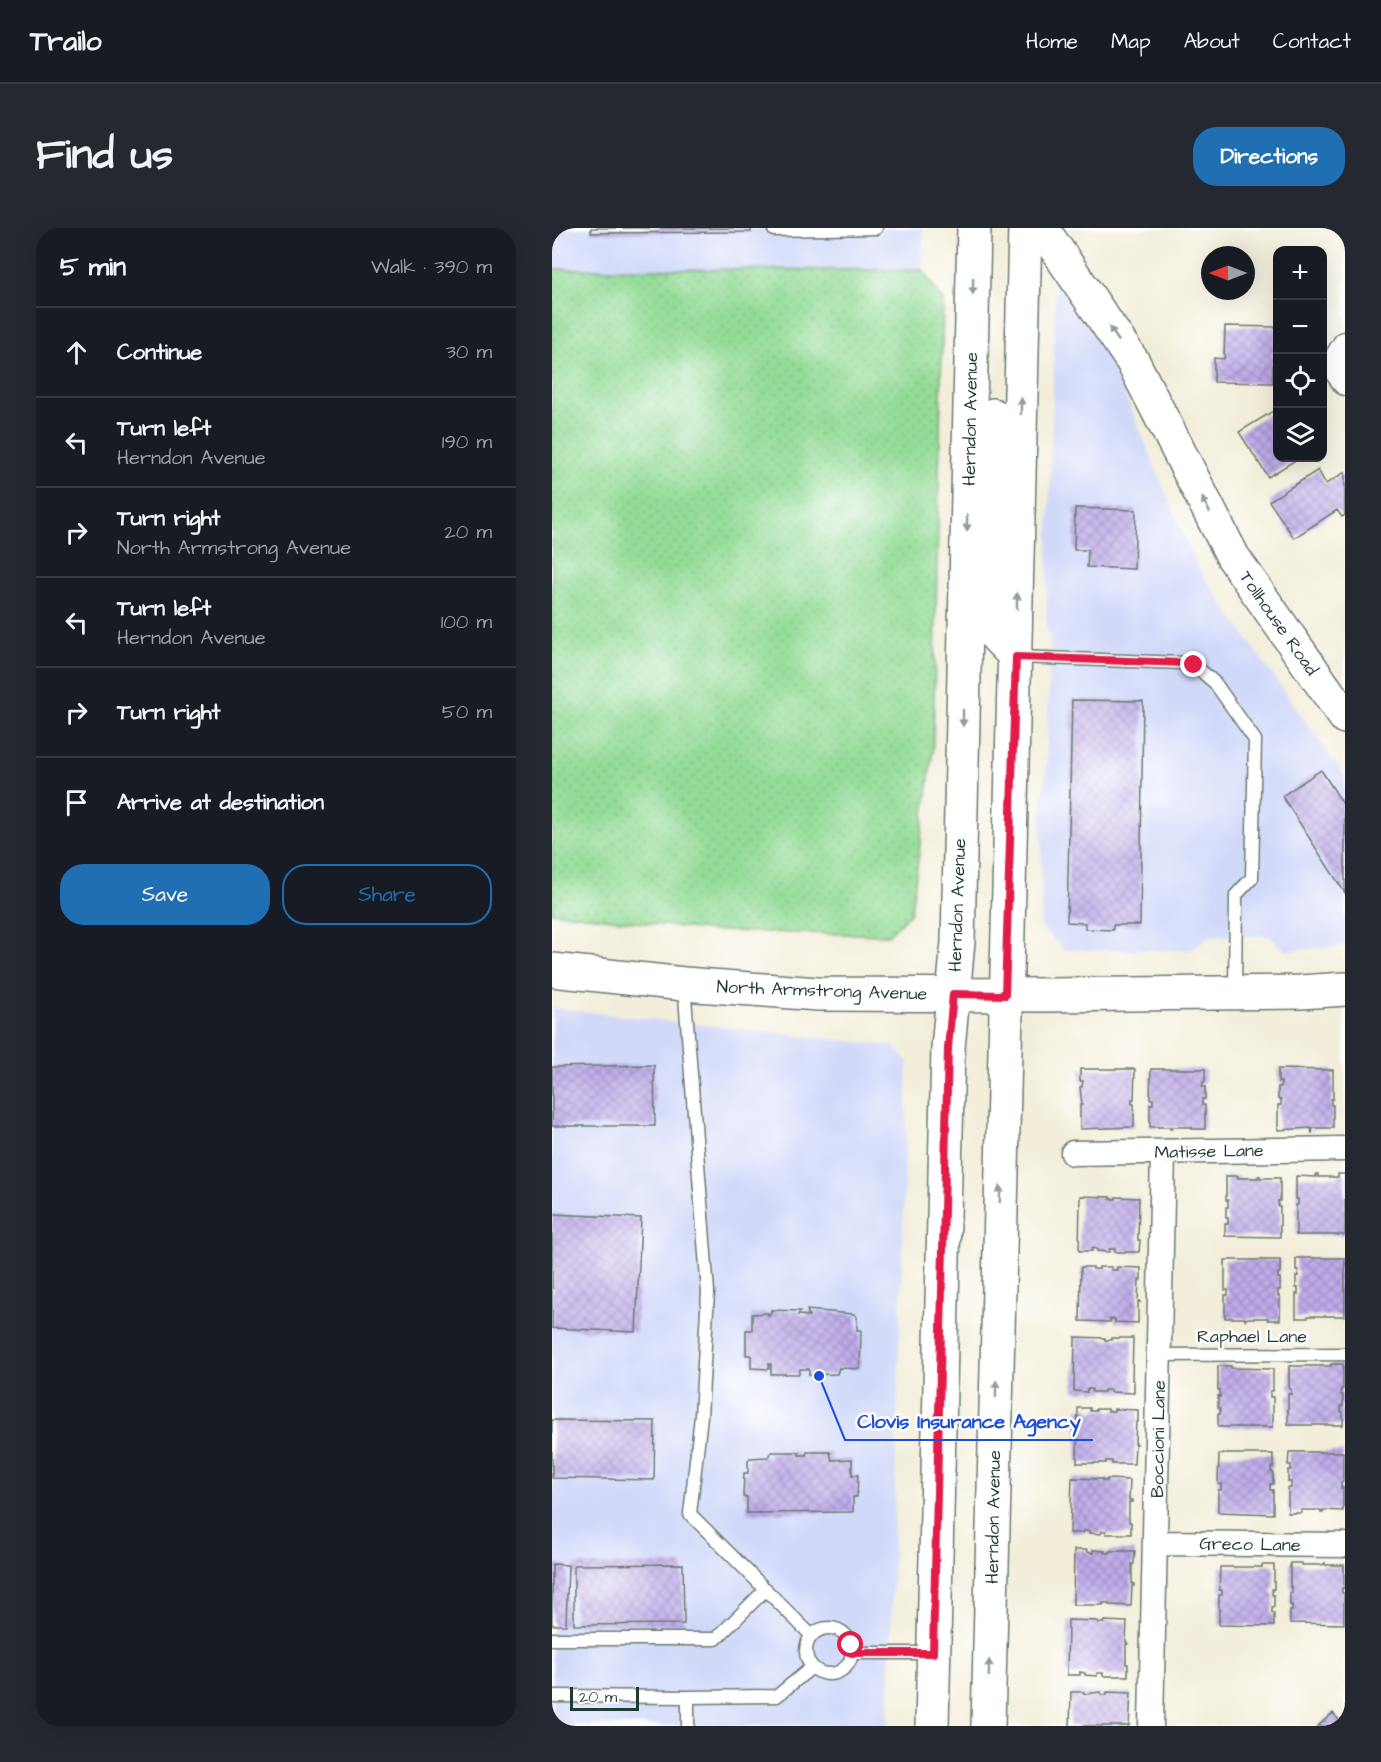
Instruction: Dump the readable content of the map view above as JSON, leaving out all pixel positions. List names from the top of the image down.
{
  "streets": {
    "main road": ["Herndon Avenue", "Tollhouse Road", "North Armstrong Avenue"],
    "street": ["Matisse Lane", "Boccioni Lane", "Greco Lane"],
    "lane": ["Raphael Lane"]
  },
  "crossings": [
    ["Herndon Avenue", "North Armstrong Avenue"],
    ["Matisse Lane", "Boccioni Lane"],
    ["Raphael Lane", "Boccioni Lane"],
    ["Boccioni Lane", "Greco Lane"]
  ],
  "one_way": ["Tollhouse Road"],
  "places": ["Clovis Insurance Agency"],
  "scale_bar": "20 m",
  "north": "left",
  "page": {
    "header": "Trailo",
    "nav": [
      "Home",
      "Map",
      "About",
      "Contact"
    ],
    "title": "Find us",
    "buttons": [
      "Directions",
      ["Save", "Share"]
    ],
    "heading": ["5 min", "Walk · 390 m"],
    "map_buttons": ["+", "−"],
    "list": [
      ["Continue", "30 m"],
      ["Turn left", "Herndon Avenue", "190 m"],
      ["Turn right", "North Armstrong Avenue", "20 m"],
      ["Turn left", "Herndon Avenue", "100 m"],
      ["Turn right", "50 m"],
      "Arrive at destination"
    ],
    "scale": "20 m"
  }
}
